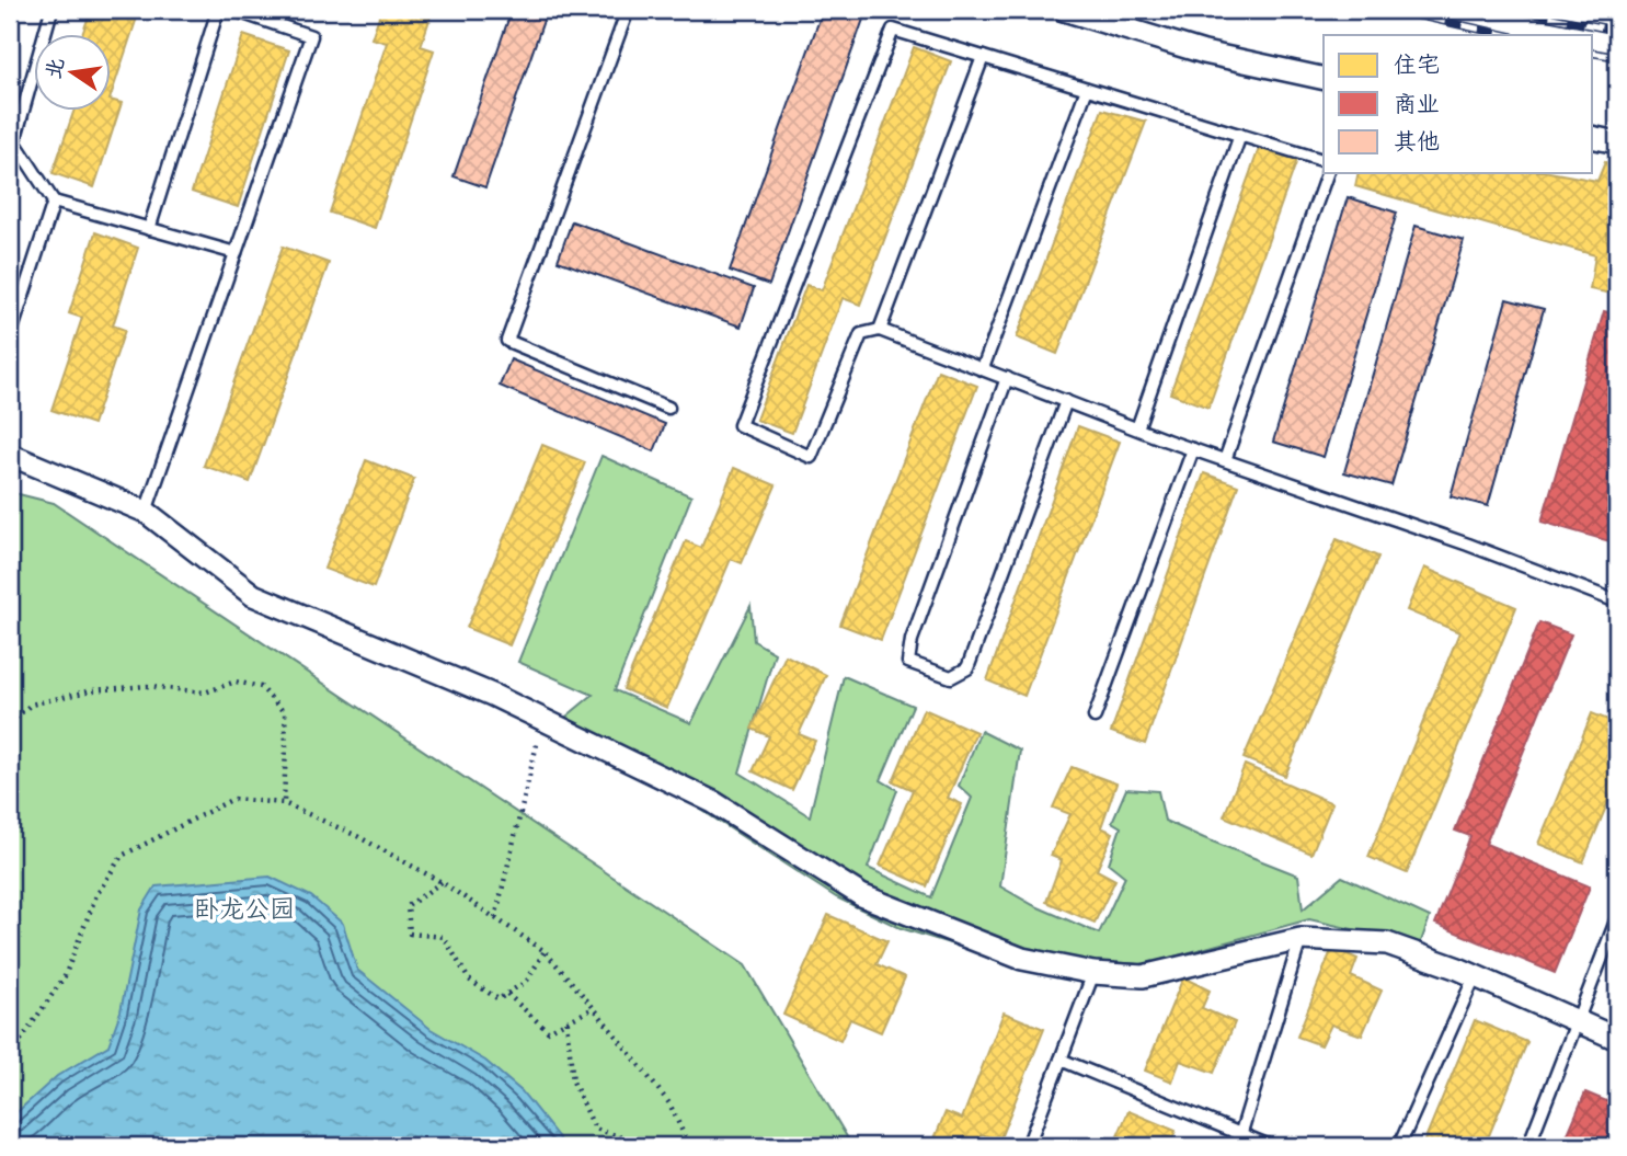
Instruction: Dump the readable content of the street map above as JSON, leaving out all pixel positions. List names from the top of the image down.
{
  "parks": ["卧龙公园"],
  "legend": ["住宅", "商业", "其他"],
  "north": "left"
}
